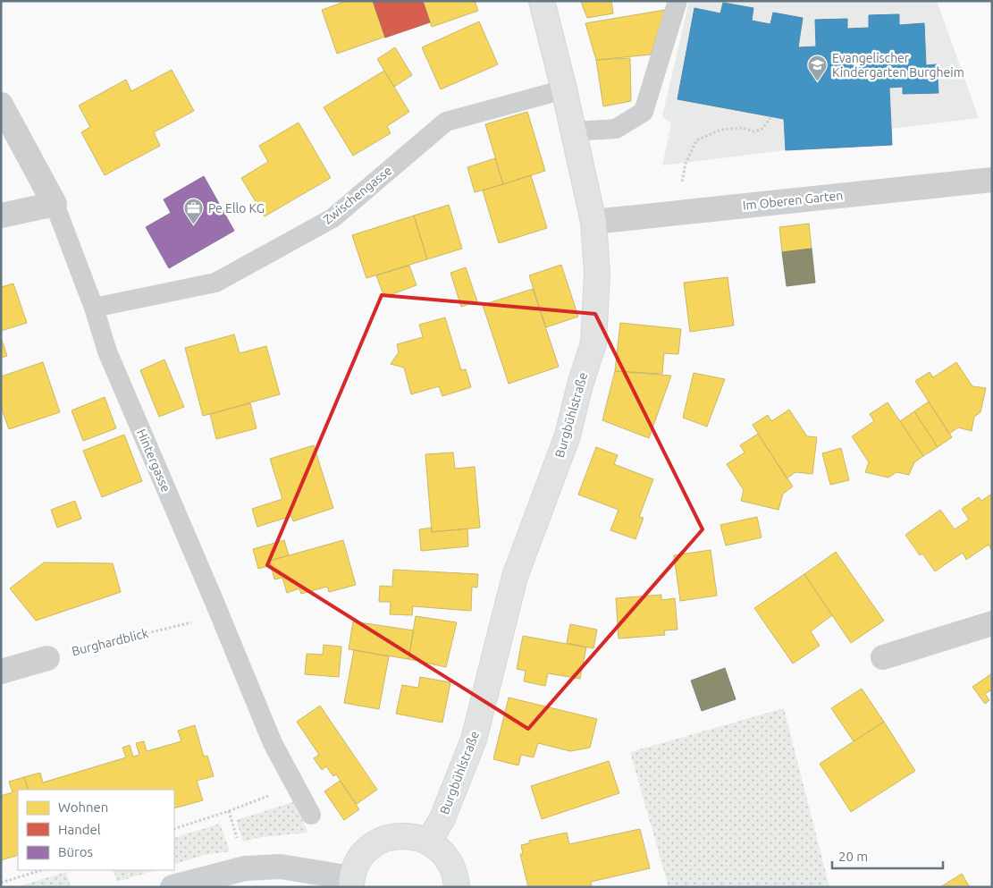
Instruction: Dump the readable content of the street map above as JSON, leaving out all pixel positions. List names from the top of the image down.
{
  "streets": {
    "street": ["Im Oberen Garten", "Burgbühlstraße", "Hintergasse"],
    "lane": ["Zwischengasse"],
    "path": ["Burghardblick"]
  },
  "crossings": [
    ["Zwischengasse", "Burgbühlstraße"],
    ["Zwischengasse", "Hintergasse"],
    ["Im Oberen Garten", "Burgbühlstraße"],
    ["Hintergasse", "Burghardblick"]
  ],
  "places": {
    "school or university": ["Evangelischer Kindergarten Burgheim"],
    "office": ["Pe Ello KG"]
  },
  "legend": ["Wohnen", "Handel", "Büros"],
  "scale_bar": "20 m"
}
